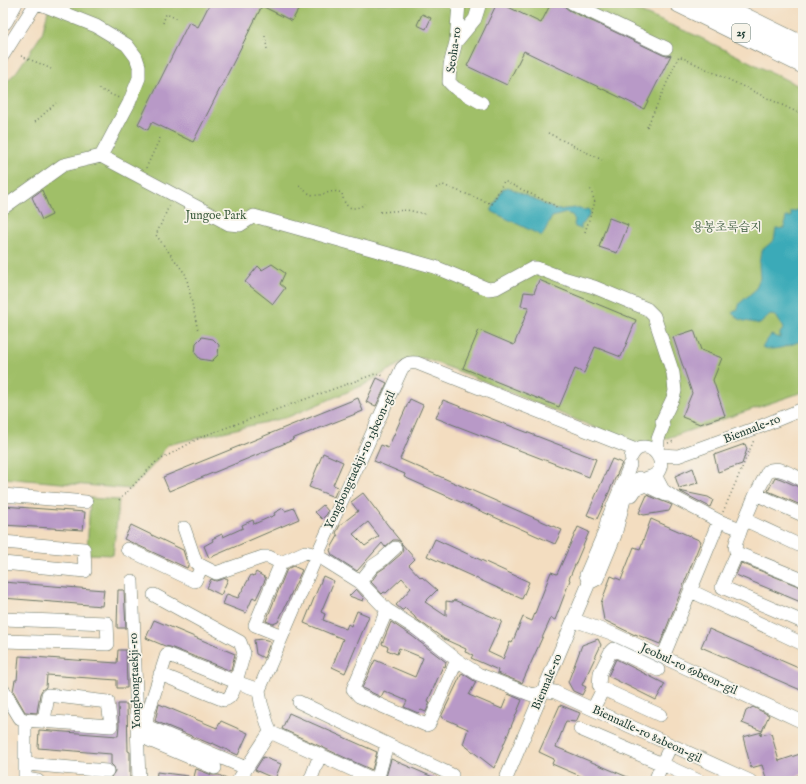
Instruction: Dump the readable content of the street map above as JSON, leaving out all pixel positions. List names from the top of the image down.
{
  "streets": {
    "highway": ["25"],
    "street": [
      "Seoha-ro",
      "Biennale-ro",
      "Yongbongtaekji-ro 13beon-gil",
      "Jeobul-ro 69beon-gil",
      "Yongbongtaekji-ro",
      "Biennalle-ro 82beon-gil"
    ]
  },
  "crossings": [
    ["Biennale-ro", "Yongbongtaekji-ro 13beon-gil"],
    ["Biennale-ro", "Jeobul-ro 69beon-gil"],
    ["Biennale-ro", "Biennalle-ro 82beon-gil"],
    ["Yongbongtaekji-ro 13beon-gil", "Biennalle-ro 82beon-gil"]
  ],
  "parks": ["Jungoe Park", "용봉초록습지"]
}
